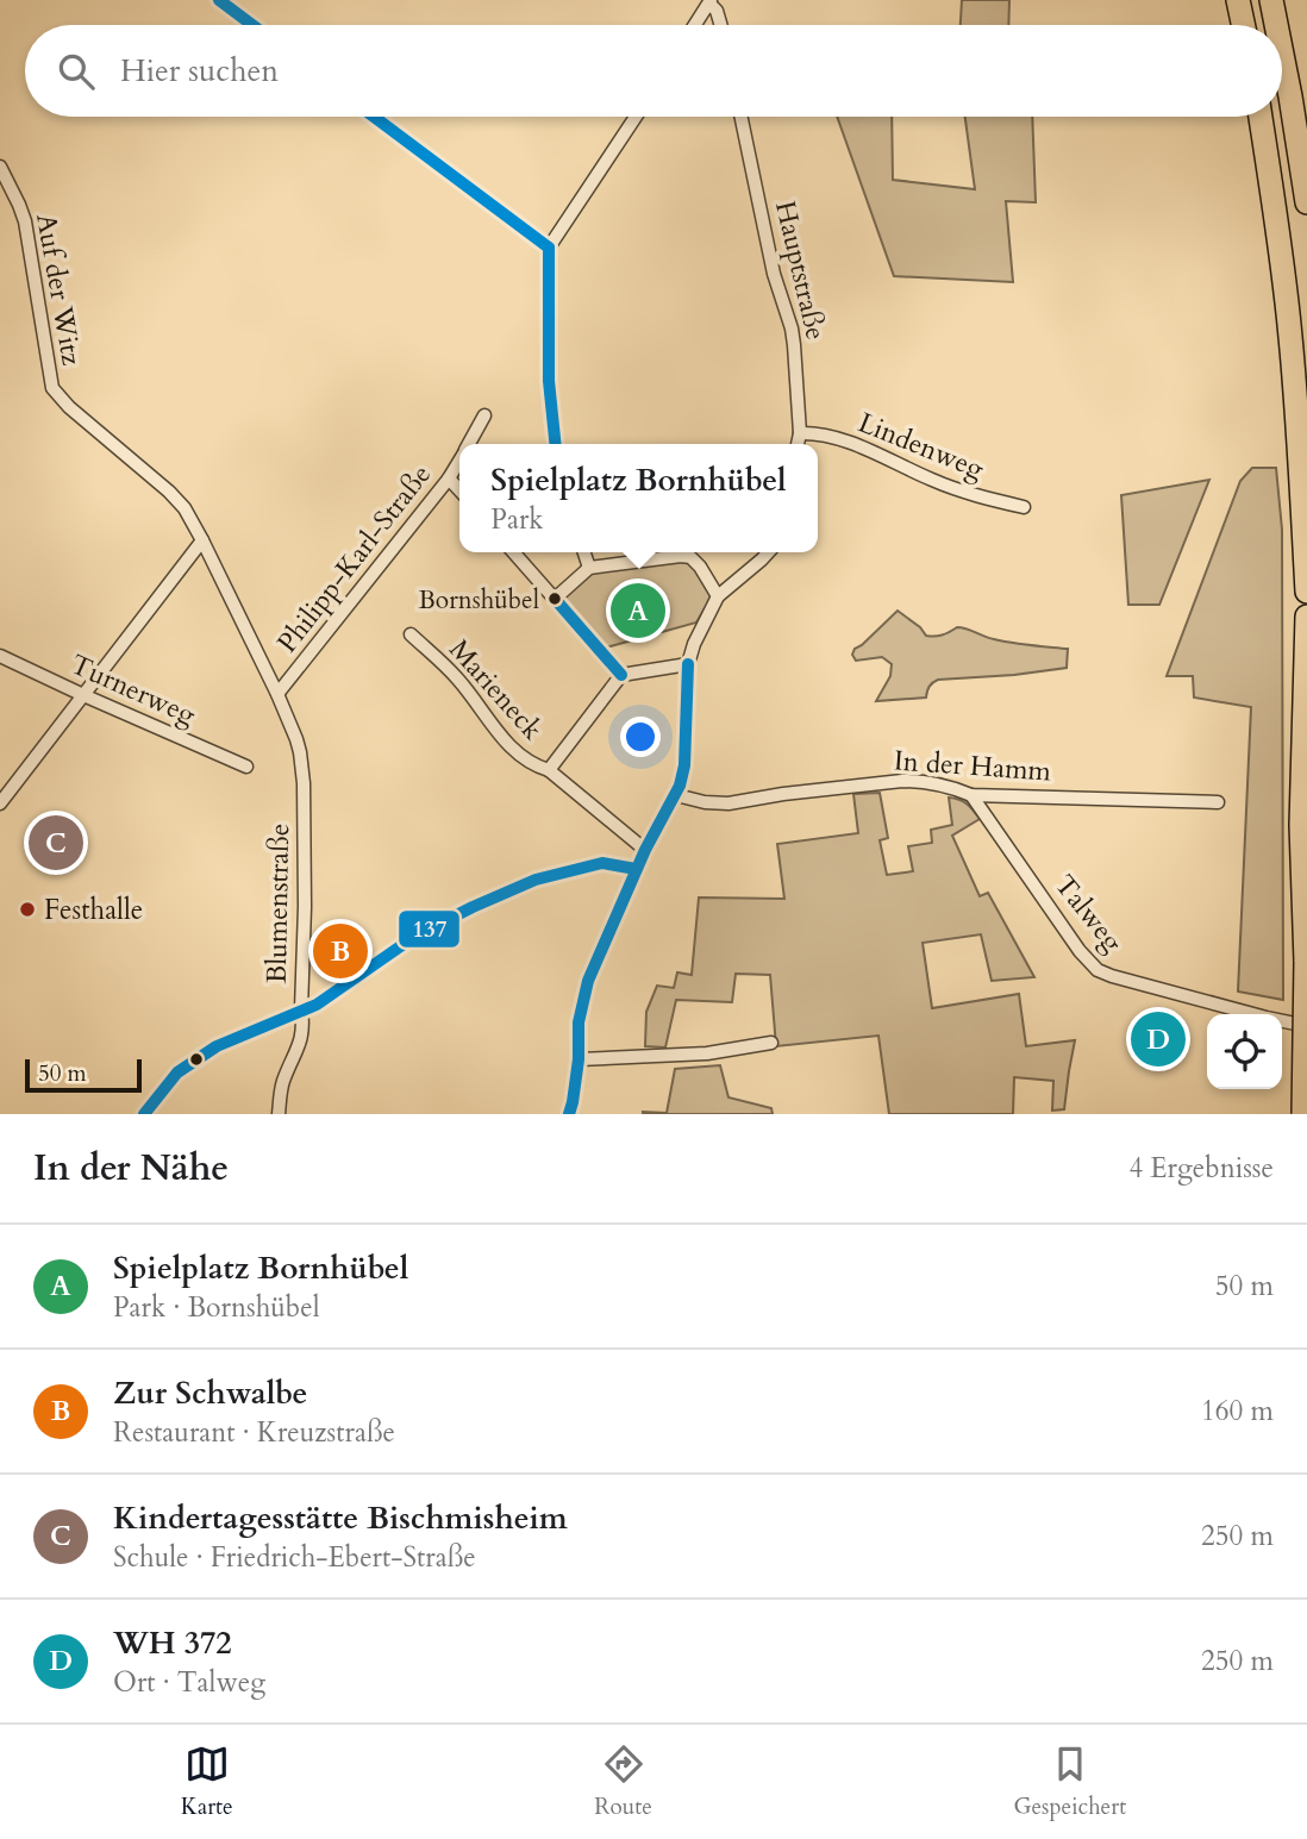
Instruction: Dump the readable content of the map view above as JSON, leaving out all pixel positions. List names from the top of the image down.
{
  "streets": {
    "street": [
      "Hauptstraße",
      "Auf der Witz",
      "Lindenweg",
      "Philipp-Karl-Straße",
      "Turnerweg",
      "Marieneck",
      "In der Hamm",
      "Blumenstraße",
      "Talweg"
    ]
  },
  "crossings": [
    ["Hauptstraße", "Lindenweg"],
    ["Auf der Witz", "Philipp-Karl-Straße"],
    ["Auf der Witz", "Blumenstraße"],
    ["Philipp-Karl-Straße", "Blumenstraße"],
    ["In der Hamm", "Talweg"]
  ],
  "places": ["Bornshübel", "Festhalle"],
  "lines": ["transit line 137"],
  "scale_bar": "50 m",
  "page": {
    "search": "Hier suchen",
    "popup": ["Spielplatz Bornhübel", "Park"],
    "pins": [
      "A",
      "C",
      "B",
      "D"
    ],
    "scale": "50 m",
    "heading": ["In der Nähe", "4 Ergebnisse"],
    "list": [
      {
        "mark": "A",
        "name": "Spielplatz Bornhübel",
        "note": "Park · Bornshübel",
        "value": "50 m"
      },
      {
        "mark": "B",
        "name": "Zur Schwalbe",
        "note": "Restaurant · Kreuzstraße",
        "value": "160 m"
      },
      {
        "mark": "C",
        "name": "Kindertagesstätte Bischmisheim",
        "note": "Schule · Friedrich-Ebert-Straße",
        "value": "250 m"
      },
      {
        "mark": "D",
        "name": "WH 372",
        "note": "Ort · Talweg",
        "value": "250 m"
      }
    ],
    "nav": ["Karte", "Route", "Gespeichert"]
  }
}
